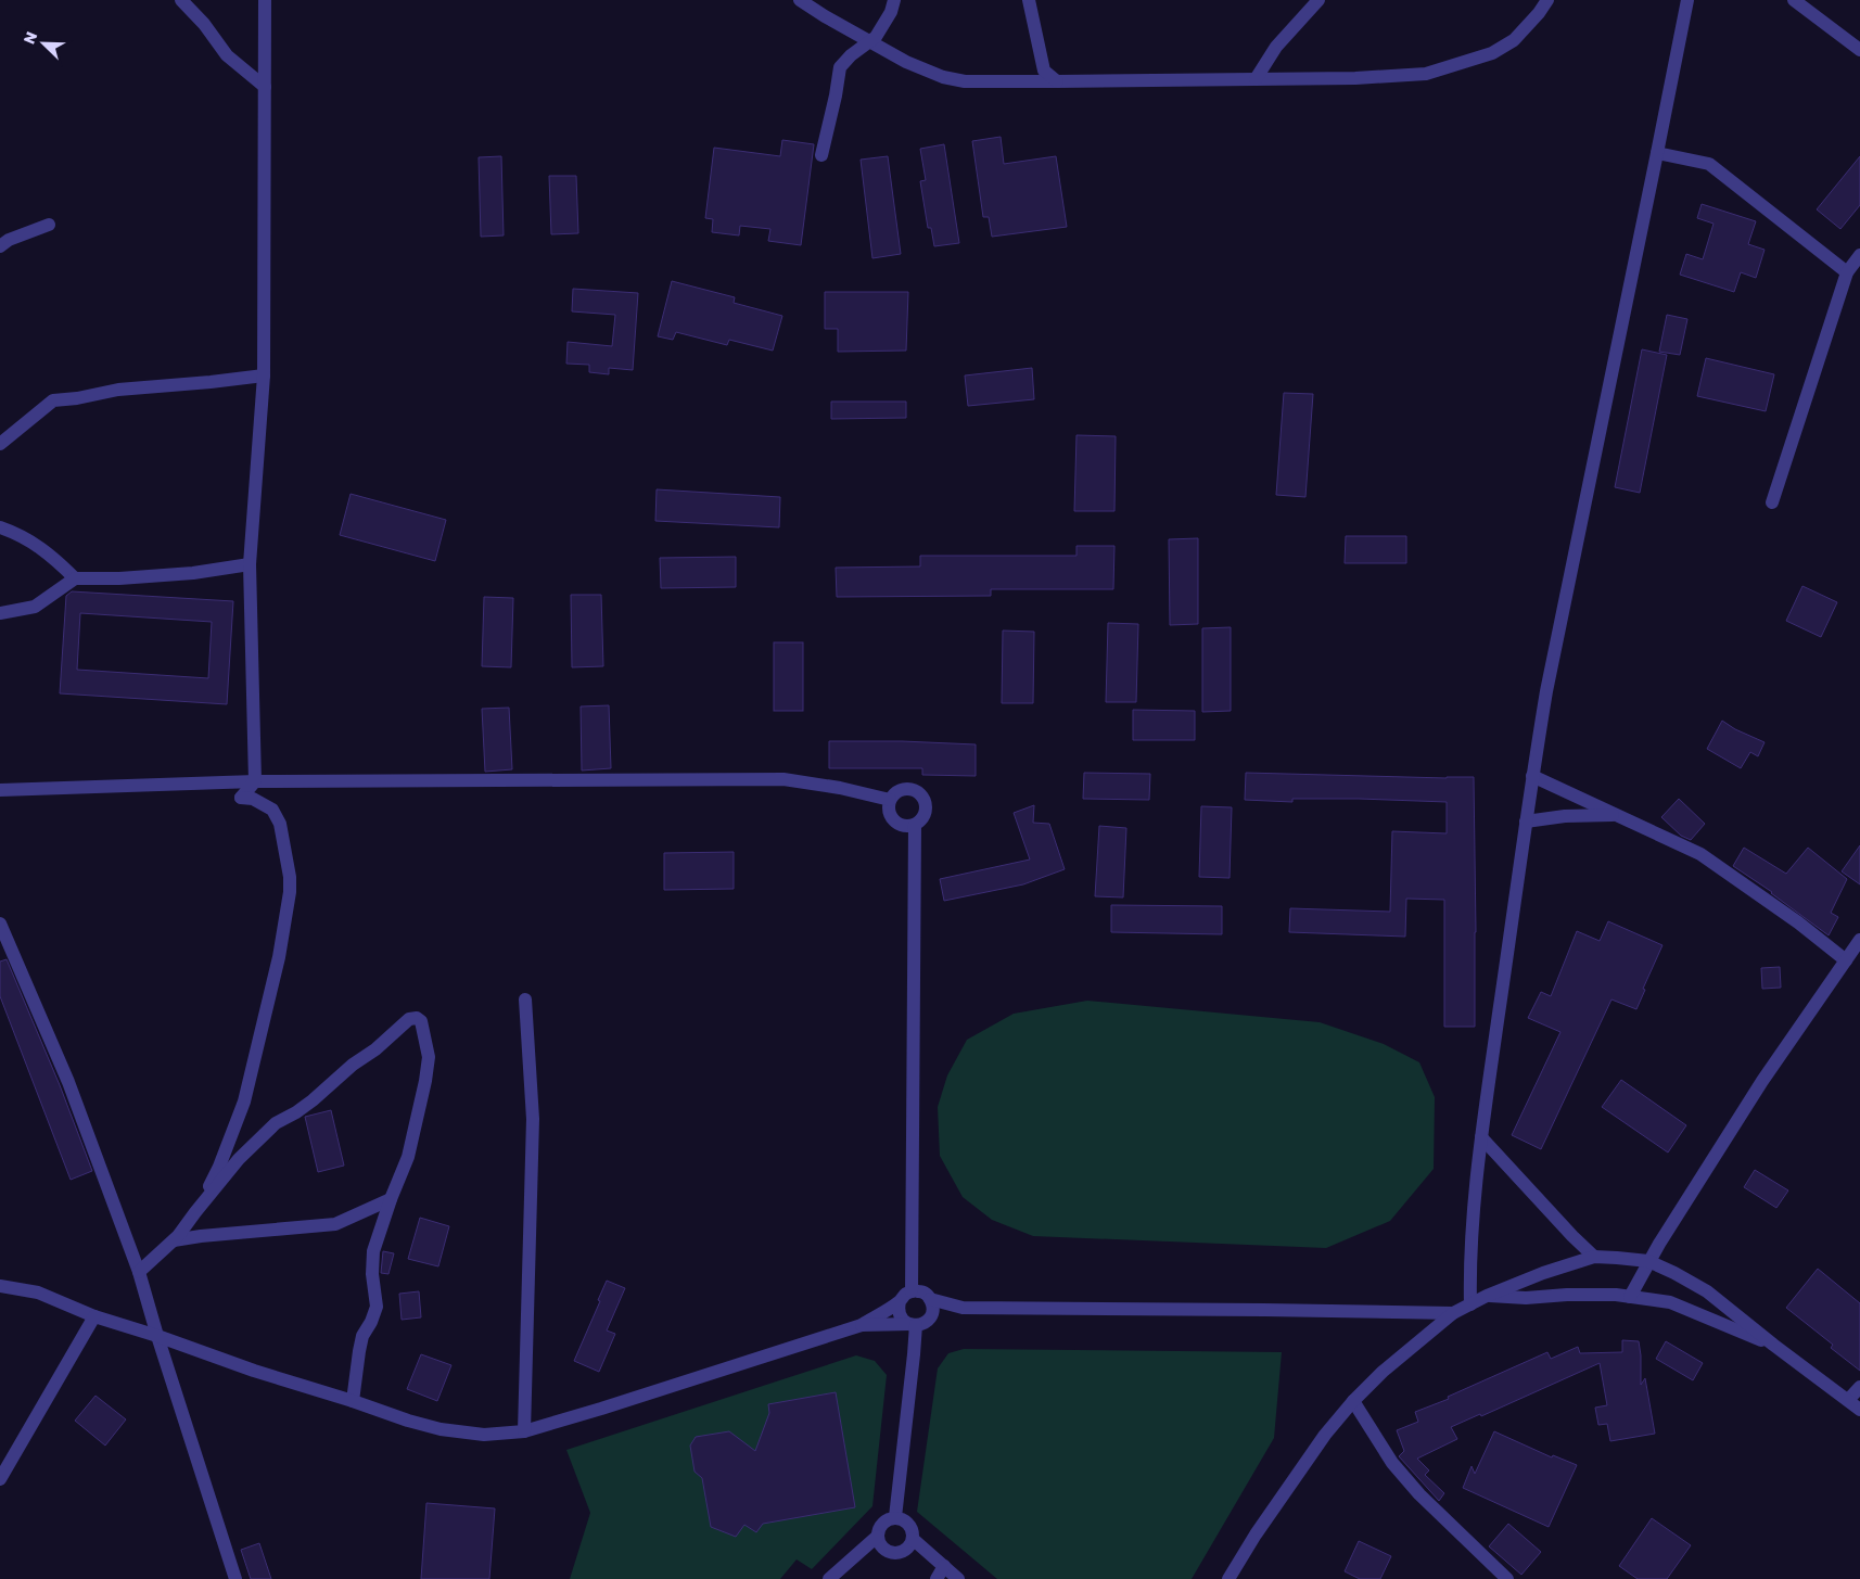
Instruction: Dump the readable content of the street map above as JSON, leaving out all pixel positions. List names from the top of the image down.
{
  "north": "top left"
}
